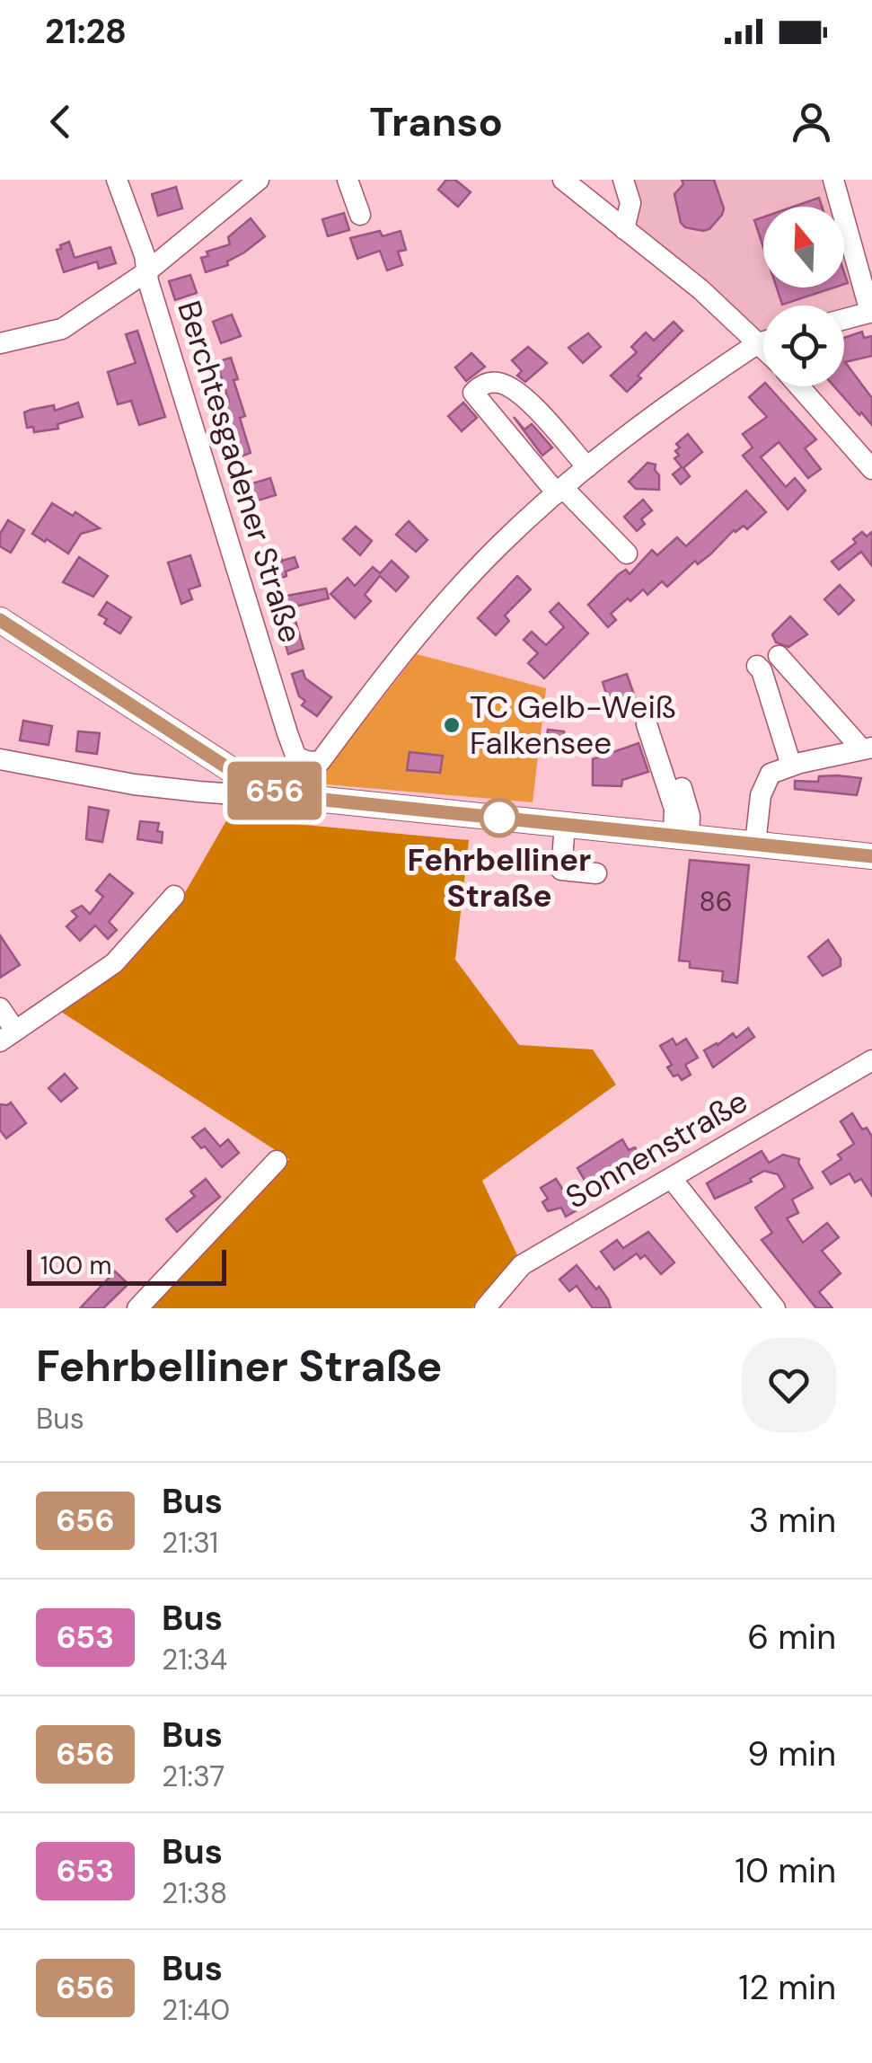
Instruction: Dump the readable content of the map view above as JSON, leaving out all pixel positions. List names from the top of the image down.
{
  "streets": {
    "street": ["Berchtesgadener Straße", "Sonnenstraße"]
  },
  "places": ["TC Gelb-Weiß Falkensee", "Fehrbelliner Straße"],
  "lines": ["bus line 656"],
  "house_numbers": ["86"],
  "scale_bar": "100 m",
  "north": "top",
  "page": {
    "status": "21:28",
    "header": "Transo",
    "on_map": "656",
    "scale": "100 m",
    "heading": ["Fehrbelliner Straße", "Bus"],
    "list": [
      {
        "mark": "656",
        "name": "Bus",
        "note": "21:31",
        "value": "3 min"
      },
      {
        "mark": "653",
        "name": "Bus",
        "note": "21:34",
        "value": "6 min"
      },
      {
        "mark": "656",
        "name": "Bus",
        "note": "21:37",
        "value": "9 min"
      },
      {
        "mark": "653",
        "name": "Bus",
        "note": "21:38",
        "value": "10 min"
      },
      {
        "mark": "656",
        "name": "Bus",
        "note": "21:40",
        "value": "12 min"
      }
    ]
  }
}
